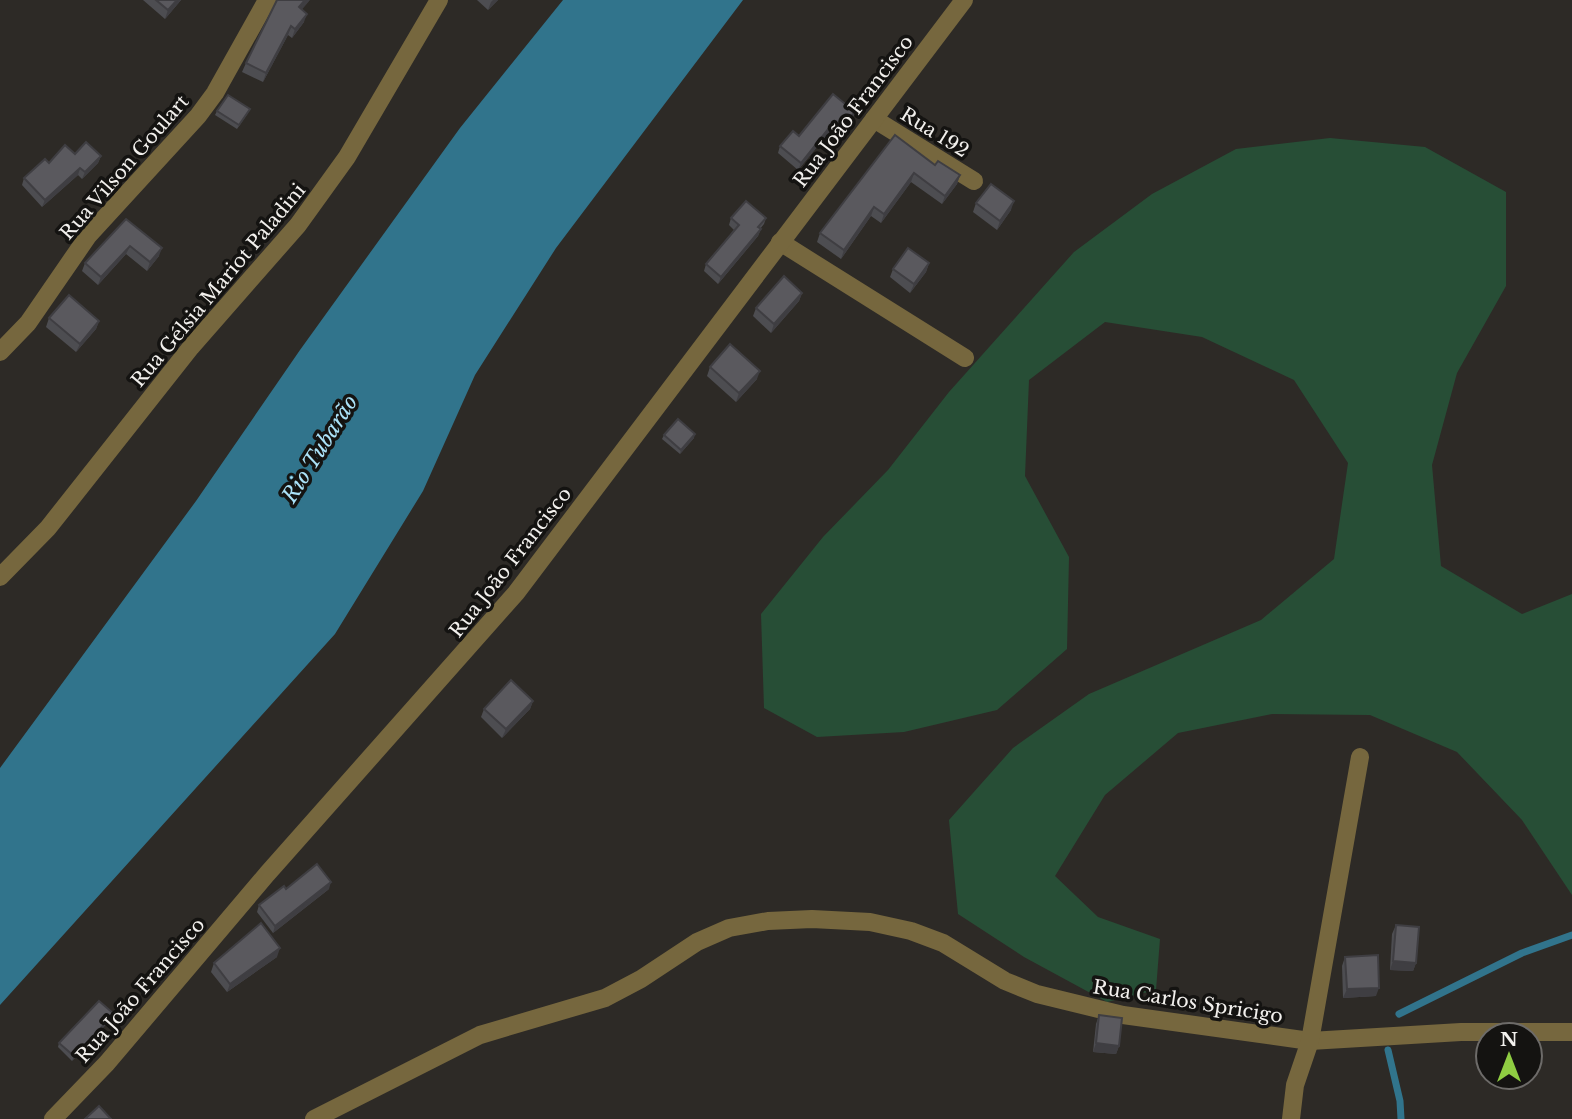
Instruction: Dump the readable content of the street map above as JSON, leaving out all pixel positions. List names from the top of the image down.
{
  "streets": {
    "street": [
      "Rua João Francisco",
      "Rua 192",
      "Rua Vilson Goulart",
      "Rua Gélsia Mariot Paladini",
      "Rua Carlos Spricigo"
    ]
  },
  "crossings": [
    ["Rua João Francisco", "Rua 192"]
  ],
  "water": ["Rio Tubarão"],
  "north": "top"
}
